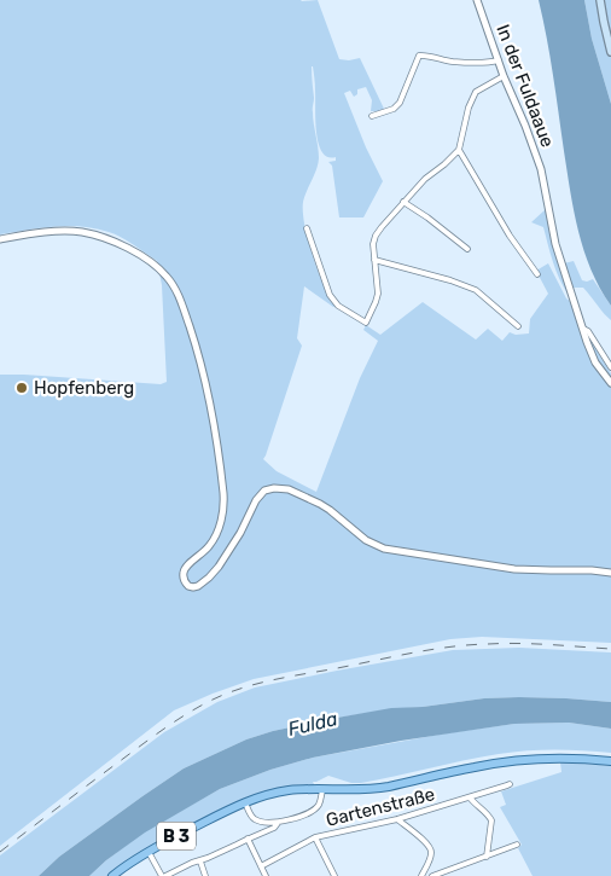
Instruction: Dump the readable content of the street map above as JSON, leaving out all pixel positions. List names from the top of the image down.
{
  "streets": {
    "main road": ["B 3"],
    "street": ["In der Fuldaaue", "Gartenstraße"]
  },
  "water": ["Fulda"],
  "places": ["Hopfenberg"]
}
